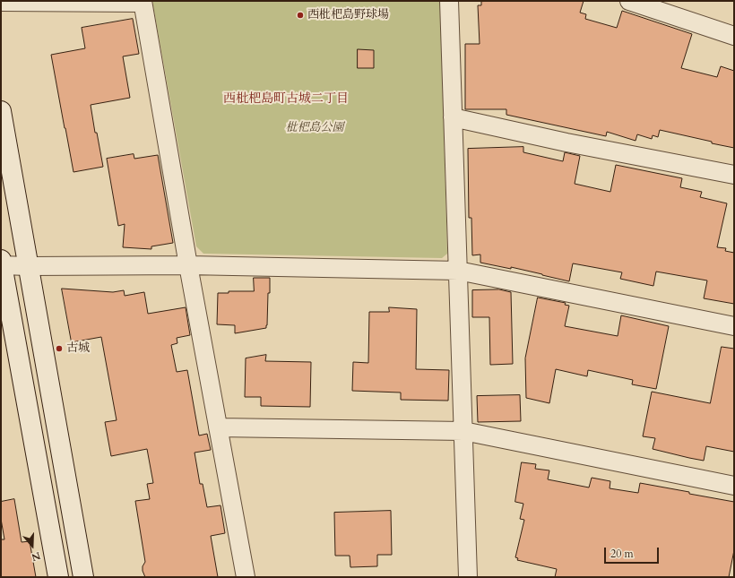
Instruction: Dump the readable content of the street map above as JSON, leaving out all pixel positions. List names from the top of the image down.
{
  "districts": ["西枇杷島町古城二丁目"],
  "parks": ["枇杷島公園"],
  "places": ["西枇杷島野球場", "古城"],
  "scale_bar": "20 m",
  "north": "bottom"
}
